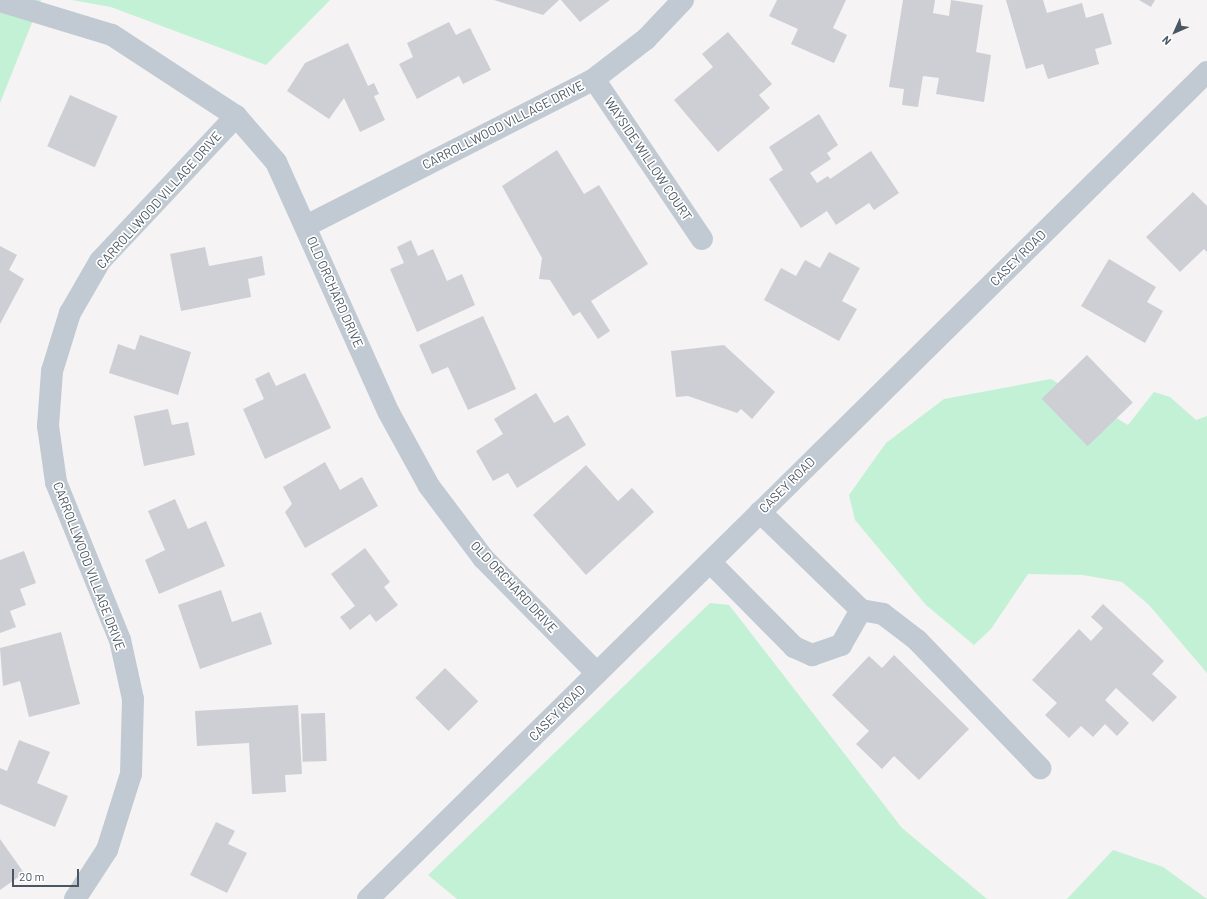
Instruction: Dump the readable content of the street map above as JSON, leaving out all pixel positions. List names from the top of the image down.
{
  "streets": {
    "street": [
      "CARROLLWOOD VILLAGE DRIVE",
      "WAYSIDE WILLOW COURT",
      "CASEY ROAD",
      "OLD ORCHARD DRIVE"
    ]
  },
  "crossings": [
    ["CARROLLWOOD VILLAGE DRIVE", "WAYSIDE WILLOW COURT"],
    ["CARROLLWOOD VILLAGE DRIVE", "OLD ORCHARD DRIVE"],
    ["CASEY ROAD", "OLD ORCHARD DRIVE"]
  ],
  "scale_bar": "20 m",
  "north": "bottom left"
}
